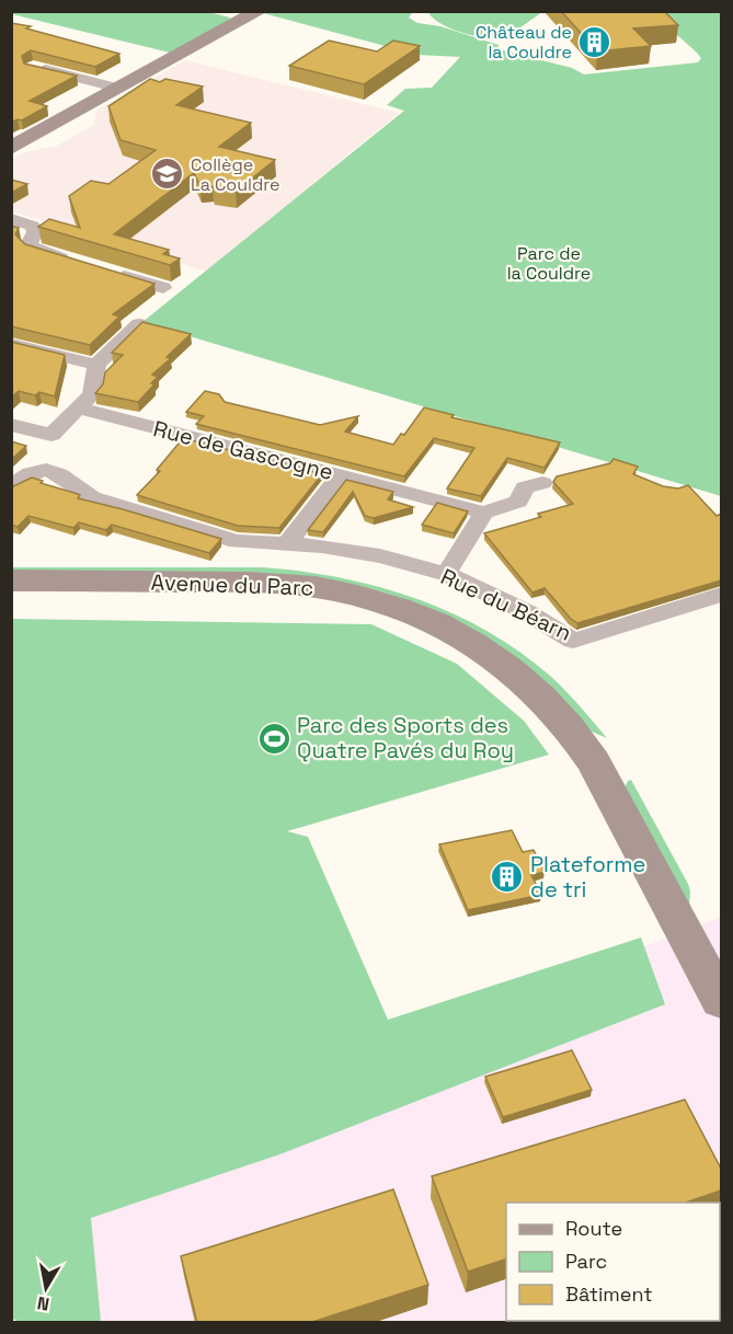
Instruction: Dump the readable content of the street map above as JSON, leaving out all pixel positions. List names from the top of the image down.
{
  "streets": {
    "street": ["Rue de Gascogne", "Avenue du Parc", "Rue du Béarn"]
  },
  "parks": ["Parc de la Couldre"],
  "places": {
    "building": ["Château de la Couldre", "Plateforme de tri"],
    "school or university": ["Collège La Couldre"],
    "sports": ["Parc des Sports des Quatre Pavés du Roy"]
  },
  "legend": ["Route", "Parc", "Bâtiment"],
  "north": "bottom"
}
